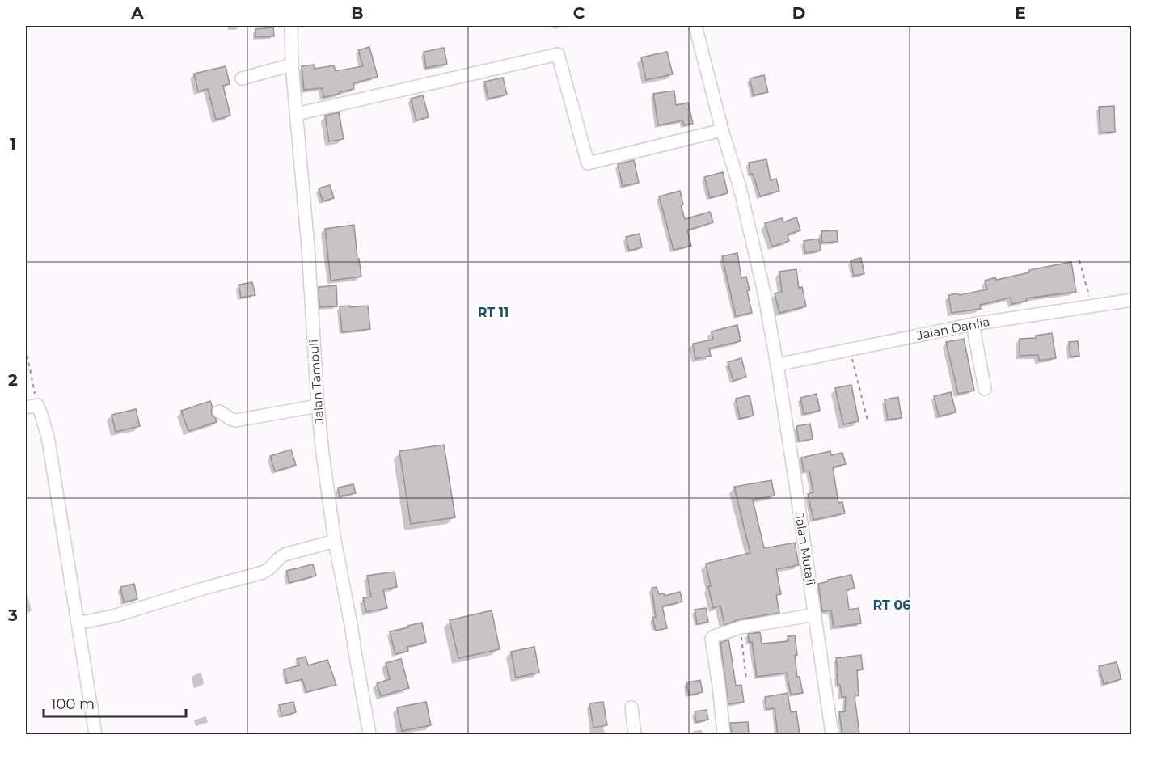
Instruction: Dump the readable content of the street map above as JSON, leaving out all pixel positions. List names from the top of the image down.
{
  "streets": {
    "street": ["Jalan Dahlia", "Jalan Tambuli", "Jalan Mutaji"]
  },
  "crossings": [
    ["Jalan Dahlia", "Jalan Mutaji"]
  ],
  "districts": ["RT 11", "RT 06"],
  "scale_bar": "100 m",
  "grid": {
    "columns": [
      "A",
      "B",
      "C",
      "D",
      "E"
    ],
    "rows": ["1", "2", "3"]
  }
}
